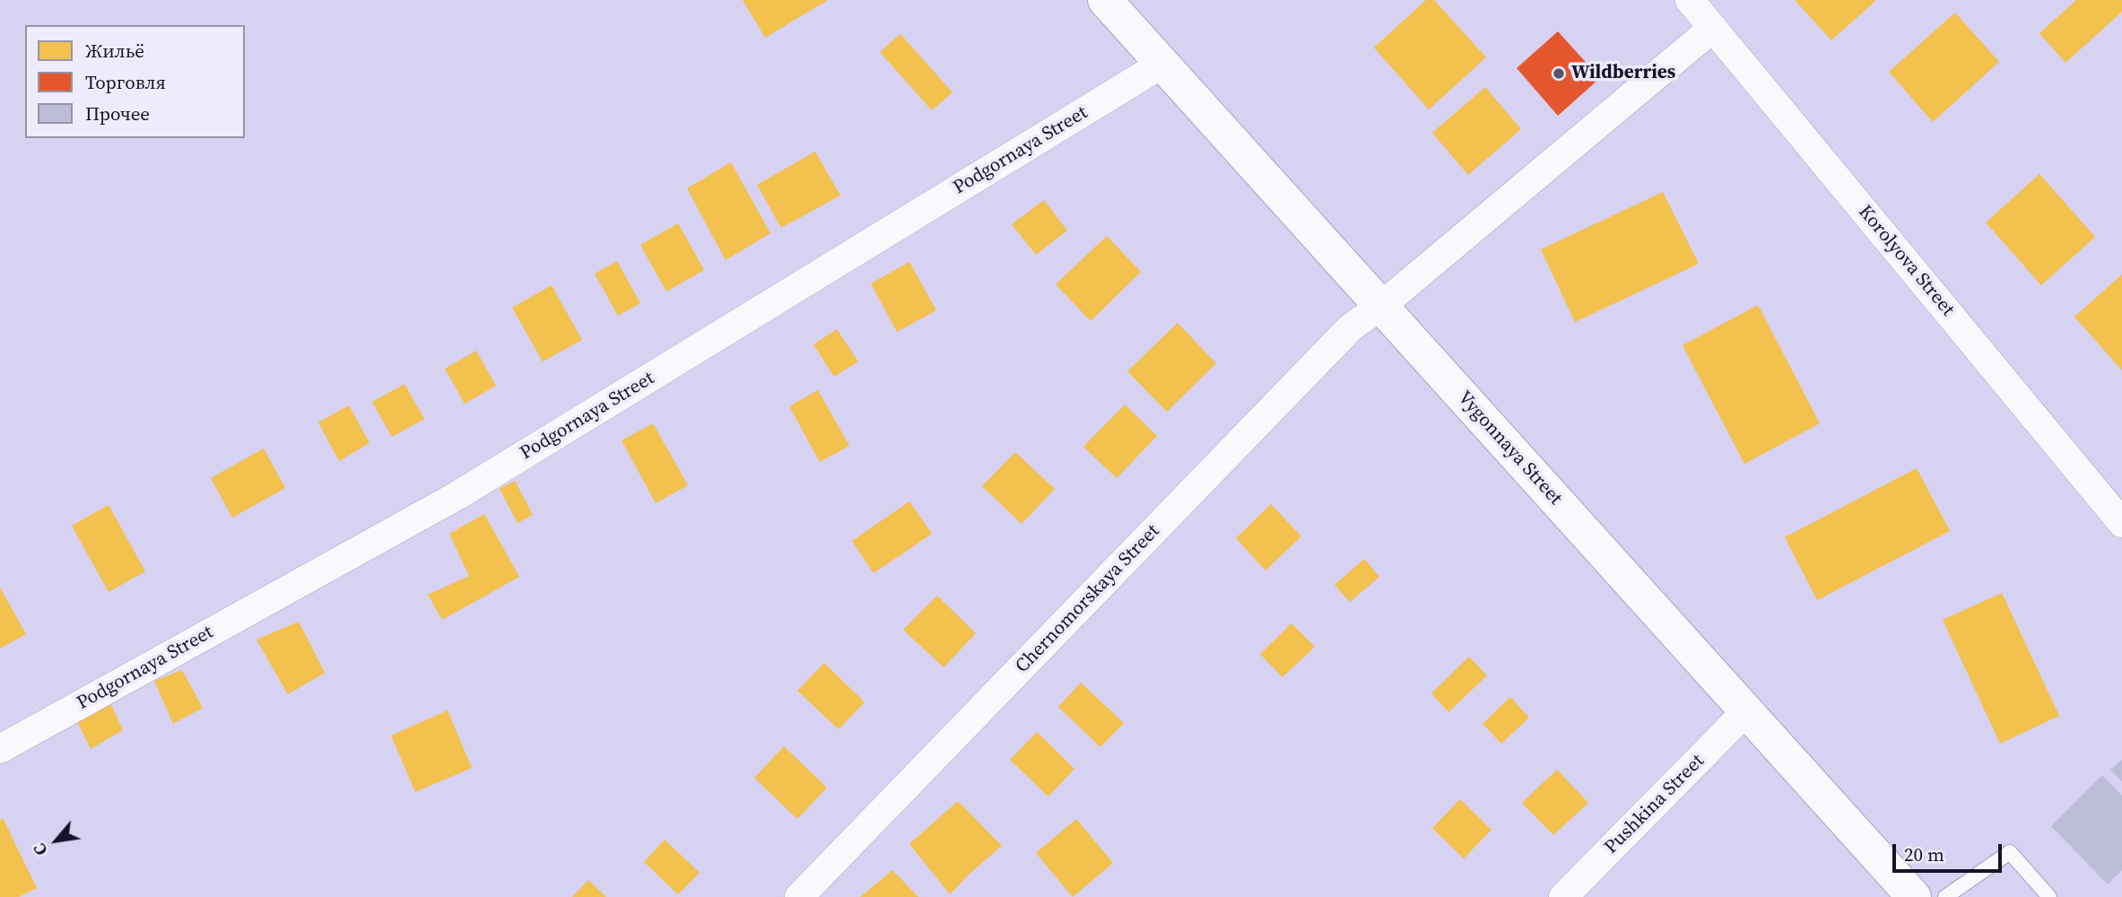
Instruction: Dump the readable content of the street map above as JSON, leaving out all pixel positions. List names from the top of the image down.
{
  "streets": {
    "street": [
      "Podgornaya Street",
      "Korolyova Street",
      "Vygonnaya Street",
      "Chernomorskaya Street",
      "Pushkina Street"
    ]
  },
  "crossings": [
    ["Podgornaya Street", "Vygonnaya Street"],
    ["Korolyova Street", "Chernomorskaya Street"],
    ["Vygonnaya Street", "Chernomorskaya Street"],
    ["Vygonnaya Street", "Pushkina Street"]
  ],
  "places": ["Wildberries"],
  "legend": ["Жильё", "Торговля", "Прочее"],
  "scale_bar": "20 m",
  "north": "bottom left"
}
